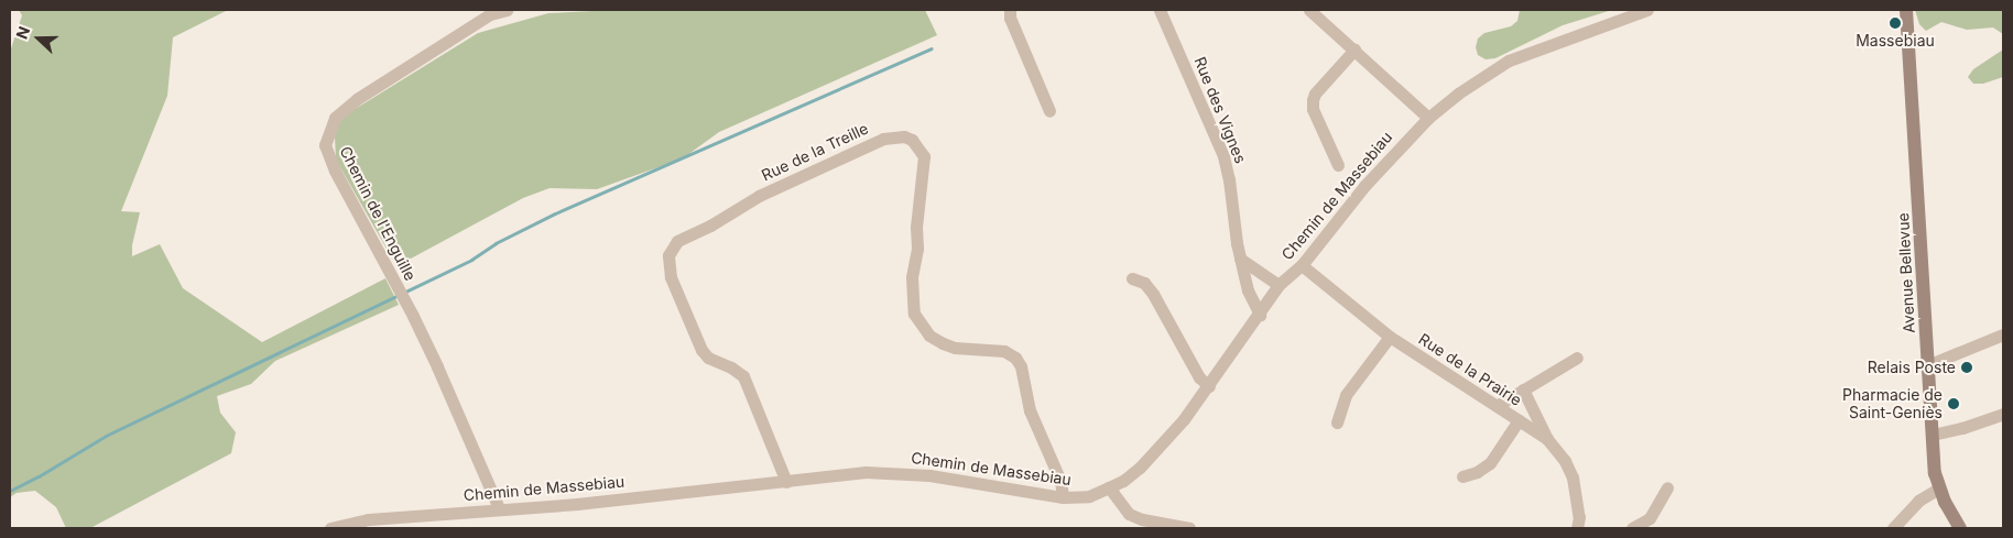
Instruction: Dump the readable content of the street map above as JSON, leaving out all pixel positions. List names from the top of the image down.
{
  "streets": {
    "main road": ["Avenue Bellevue"],
    "street": [
      "Rue des Vignes",
      "Rue de la Treille",
      "Chemin de Massebiau",
      "Chemin de l'Enguille",
      "Rue de la Prairie"
    ]
  },
  "crossings": [
    ["Rue des Vignes", "Chemin de Massebiau"],
    ["Rue de la Treille", "Chemin de Massebiau"],
    ["Chemin de Massebiau", "Chemin de l'Enguille"],
    ["Chemin de Massebiau", "Rue de la Prairie"]
  ],
  "places": ["Massebiau", "Relais Poste", "Pharmacie de Saint-Geniès"],
  "north": "left"
}
